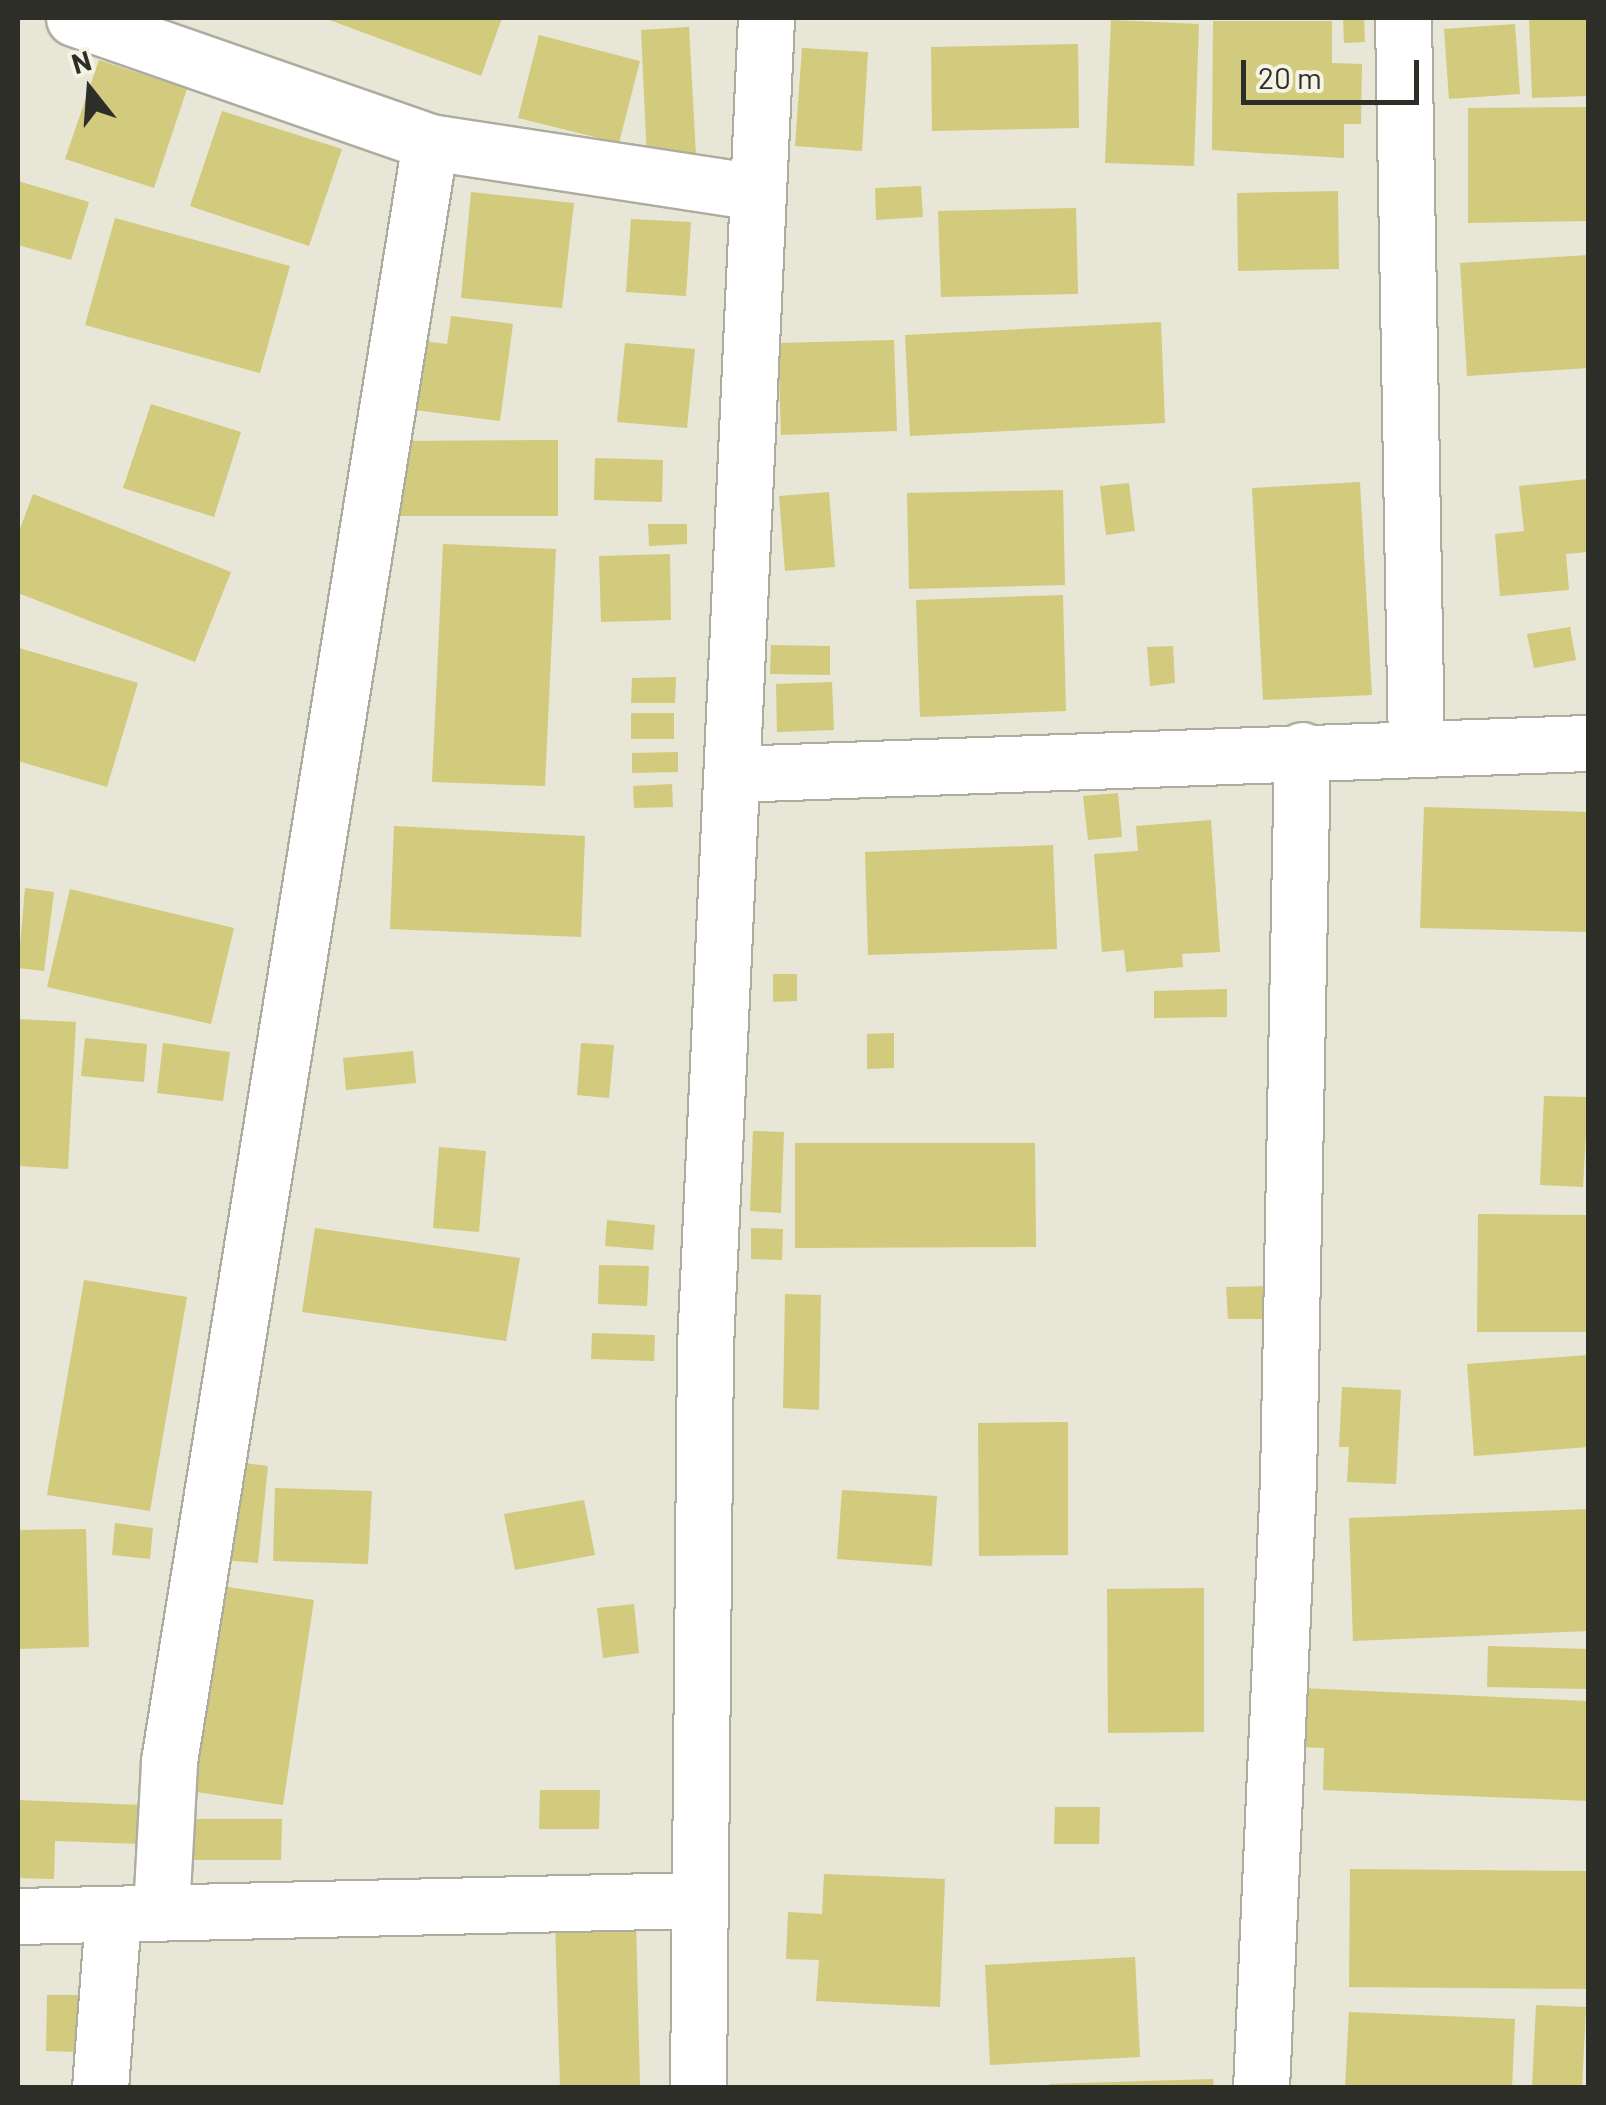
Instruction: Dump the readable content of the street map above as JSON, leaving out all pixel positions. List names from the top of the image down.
{
  "scale_bar": "20 m",
  "north": "top"
}
